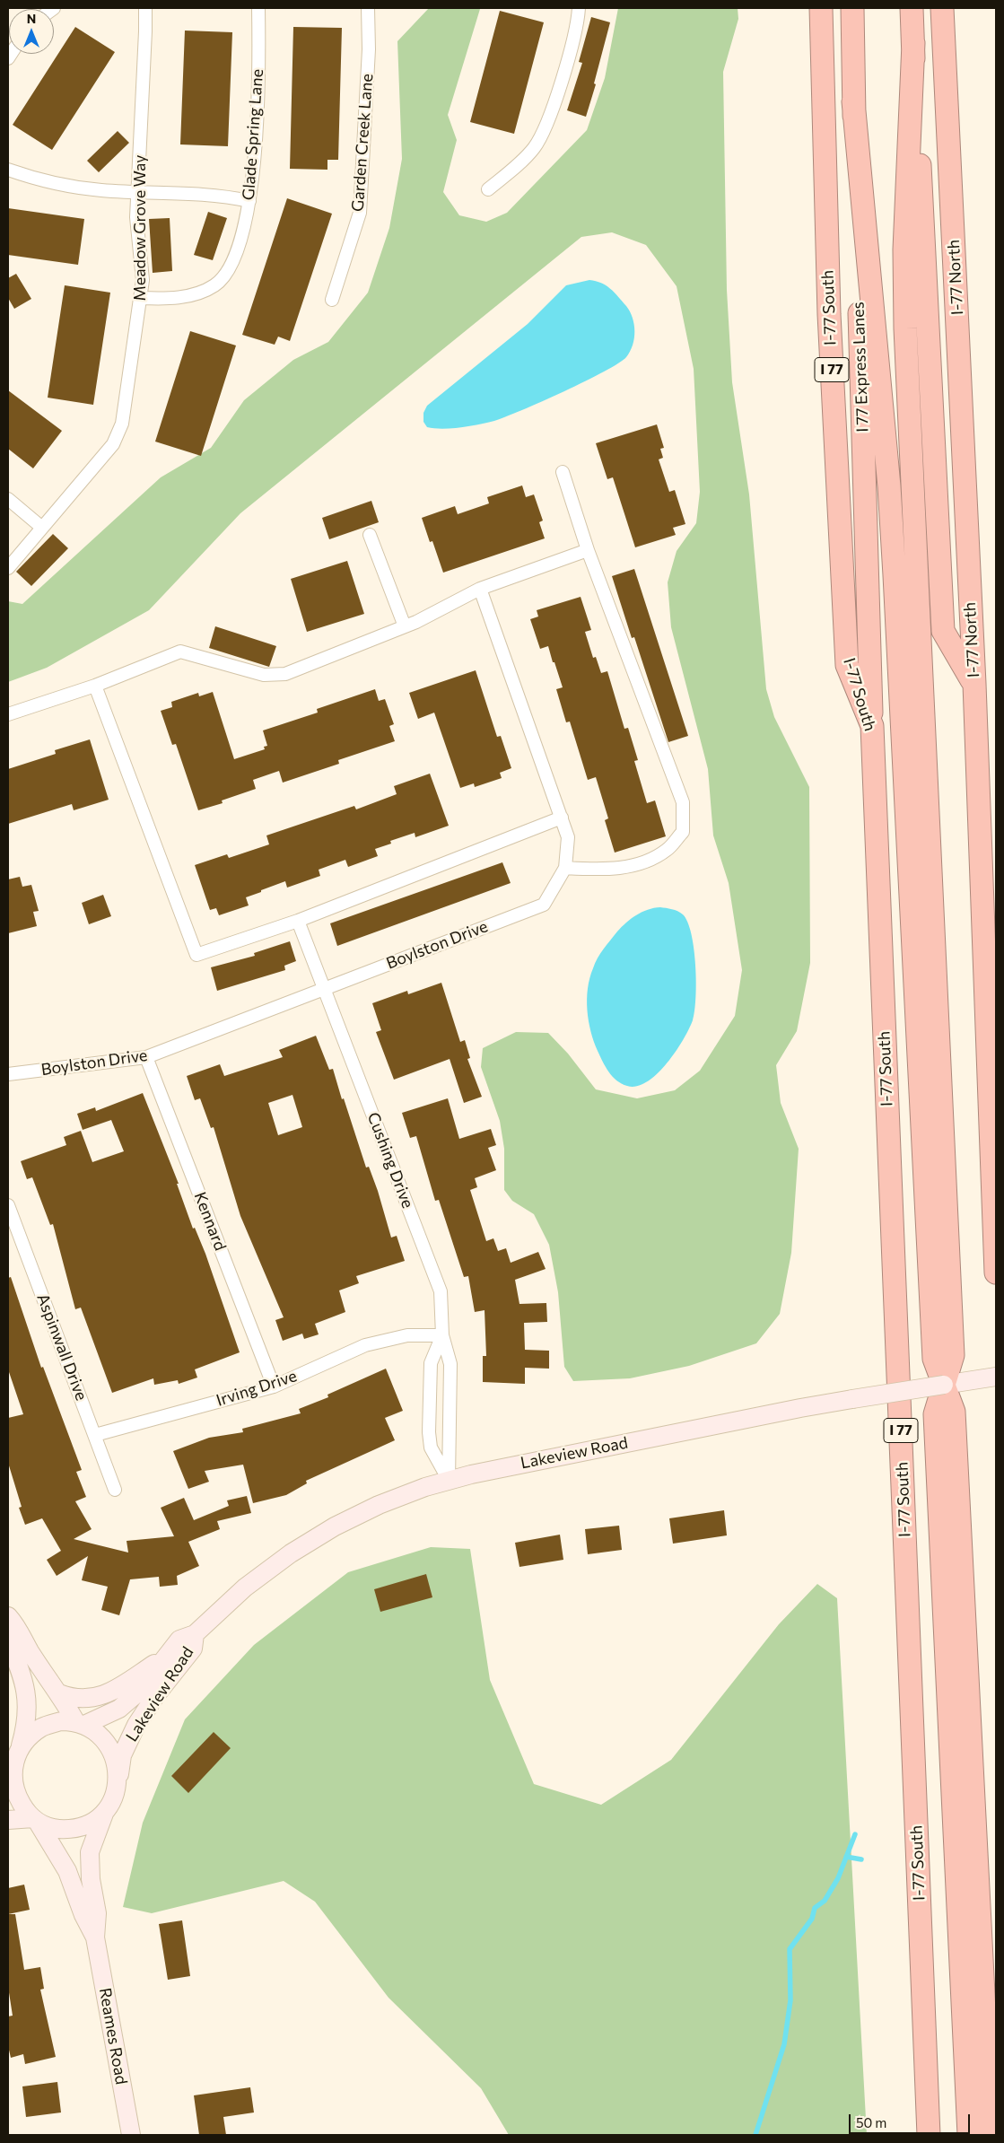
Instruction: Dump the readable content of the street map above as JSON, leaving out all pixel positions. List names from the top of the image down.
{
  "streets": {
    "highway": [
      "I-77 North",
      "I-77 South",
      "I 77 Express Lanes",
      "I 77"
    ],
    "main road": ["Lakeview Road", "Reames Road"],
    "street": [
      "Glade Spring Lane",
      "Garden Creek Lane",
      "Meadow Grove Way",
      "Boylston Drive",
      "Cushing Drive",
      "Kennard",
      "Aspinwall Drive",
      "Irving Drive"
    ]
  },
  "crossings": [
    ["Glade Spring Lane", "Meadow Grove Way"],
    ["I-77 South", "I 77 Express Lanes"],
    ["Boylston Drive", "Cushing Drive"],
    ["Boylston Drive", "Kennard"],
    ["Cushing Drive", "Irving Drive"],
    ["Cushing Drive", "Lakeview Road"],
    ["Kennard", "Irving Drive"],
    ["Aspinwall Drive", "Irving Drive"],
    ["Lakeview Road", "Reames Road"]
  ],
  "scale_bar": "50 m",
  "north": "top"
}
